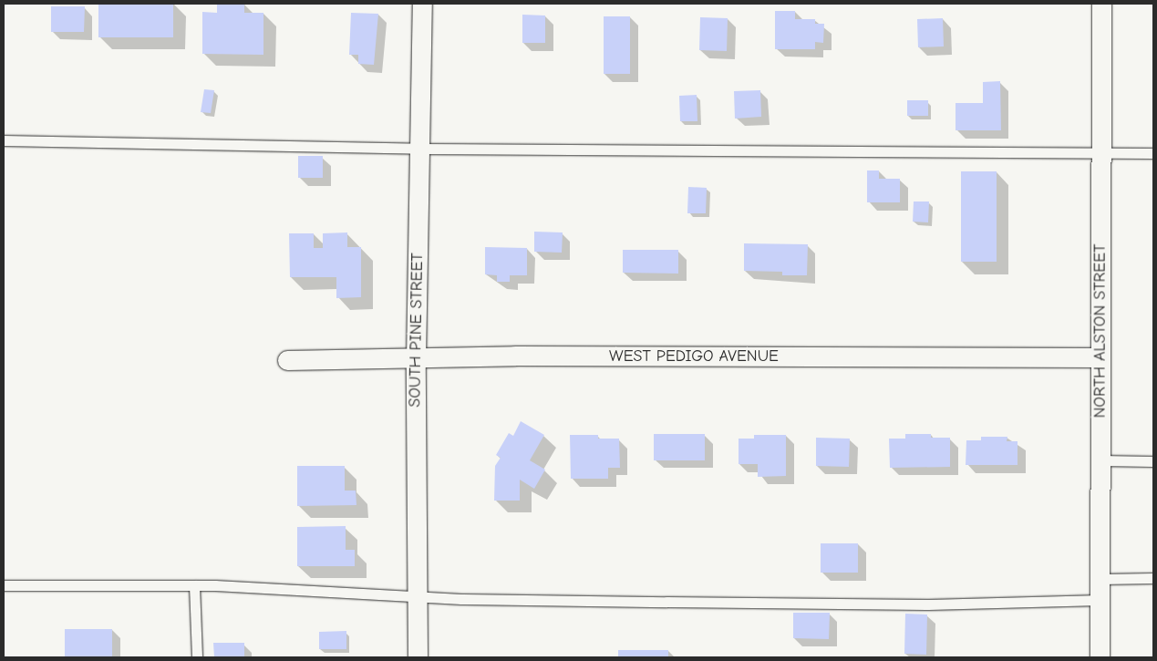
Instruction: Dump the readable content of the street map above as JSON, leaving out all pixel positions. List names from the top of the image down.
{
  "streets": {
    "street": ["SOUTH PINE STREET", "NORTH ALSTON STREET", "WEST PEDIGO AVENUE"]
  },
  "crossings": [
    ["SOUTH PINE STREET", "WEST PEDIGO AVENUE"],
    ["NORTH ALSTON STREET", "WEST PEDIGO AVENUE"]
  ]
}
